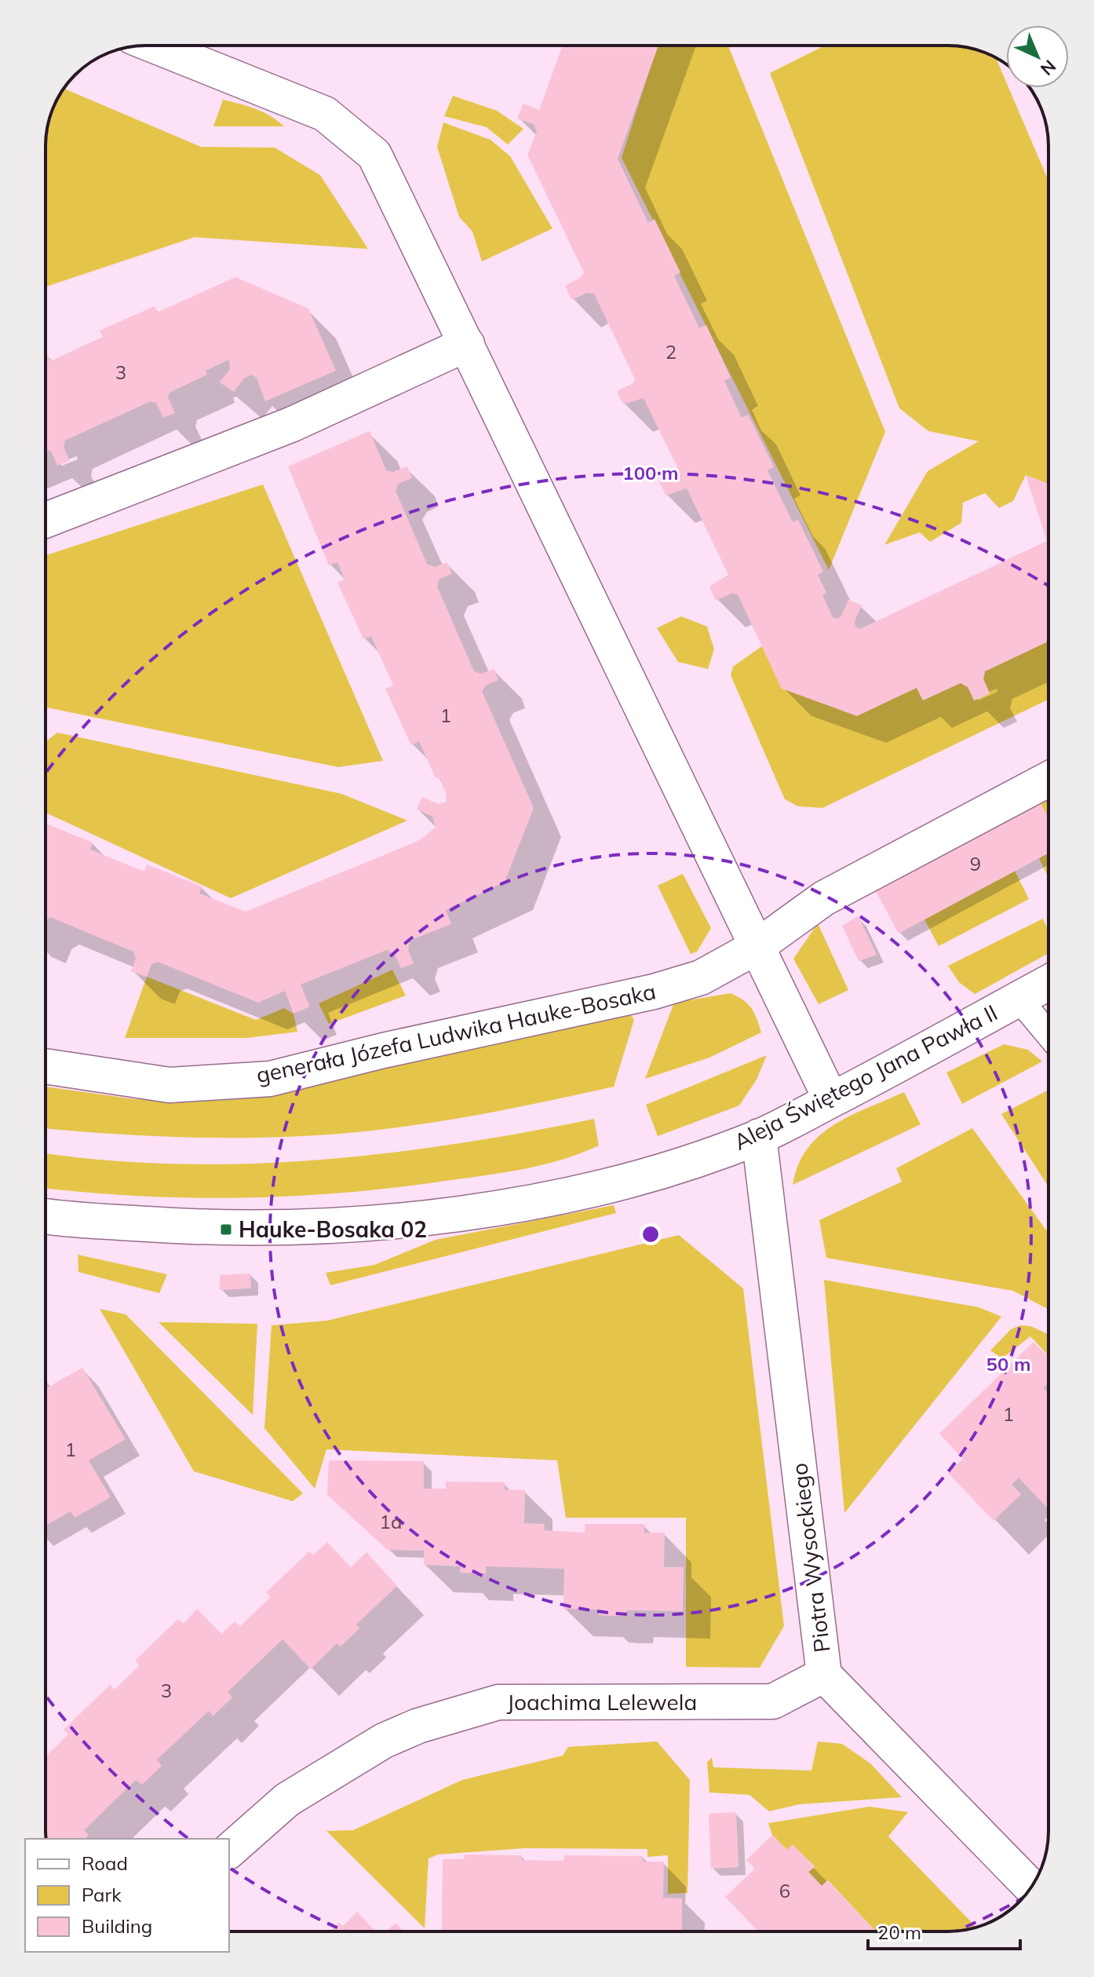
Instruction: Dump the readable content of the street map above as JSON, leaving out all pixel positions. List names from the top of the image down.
{
  "streets": {
    "street": [
      "generała Józefa Ludwika Hauke-Bosaka",
      "Aleja Świętego Jana Pawła II",
      "Piotra Wysockiego",
      "Joachima Lelewela"
    ]
  },
  "crossings": [
    ["Aleja Świętego Jana Pawła II", "Piotra Wysockiego"],
    ["Piotra Wysockiego", "Joachima Lelewela"]
  ],
  "places": {
    "transit": ["Hauke-Bosaka 02"]
  },
  "house_numbers": [
    "2",
    "3",
    "1",
    "9",
    "1",
    "1",
    "1a",
    "3",
    "6"
  ],
  "legend": ["Road", "Park", "Building"],
  "scale_bar": "20 m",
  "north": "bottom right",
  "rings": ["100 m", "50 m"]
}
